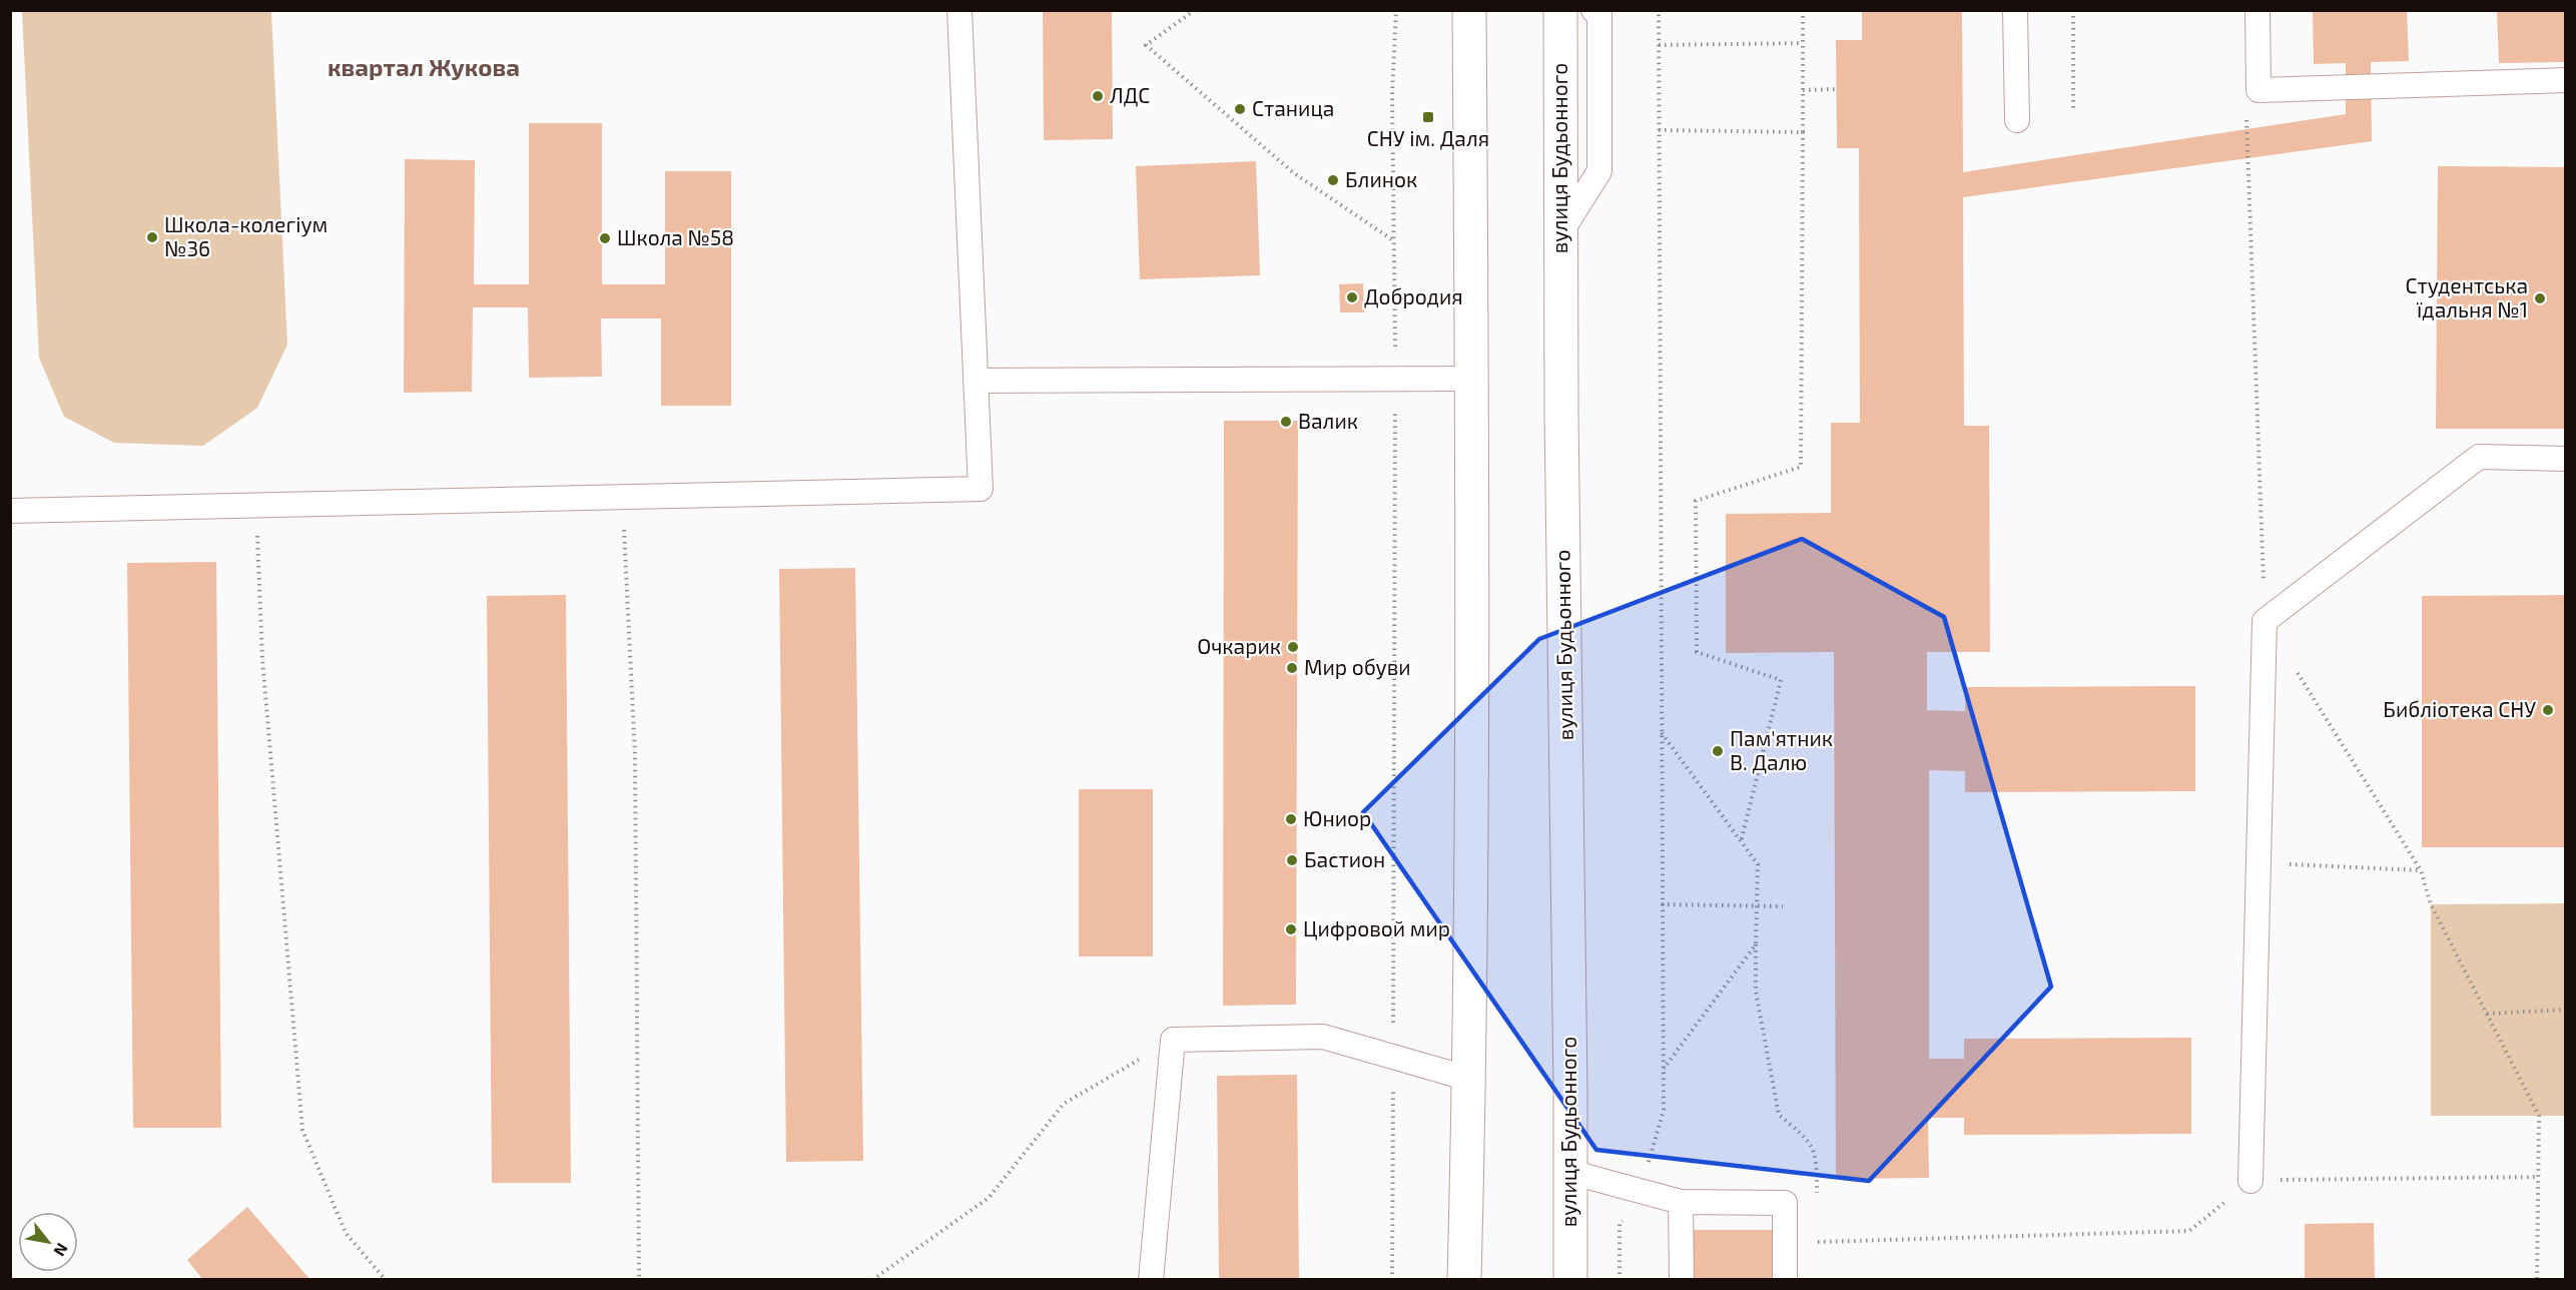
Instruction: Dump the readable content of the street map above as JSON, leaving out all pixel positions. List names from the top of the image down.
{
  "streets": {
    "main road": ["вулиця Будьонного"]
  },
  "districts": ["квартал Жукова"],
  "places": {
    "other": [
      "ЛДС",
      "Станица",
      "Блинок",
      "Школа-колегіум №36",
      "Школа №58",
      "Добродия",
      "Студентська їдальня №1",
      "Валик",
      "Очкарик",
      "Мир обуви",
      "Библіотека СНУ",
      "Пам'ятник В. Далю",
      "Юниор",
      "Бастион",
      "Цифровой мир"
    ],
    "transit": ["СНУ ім. Даля"]
  },
  "north": "bottom right"
}
